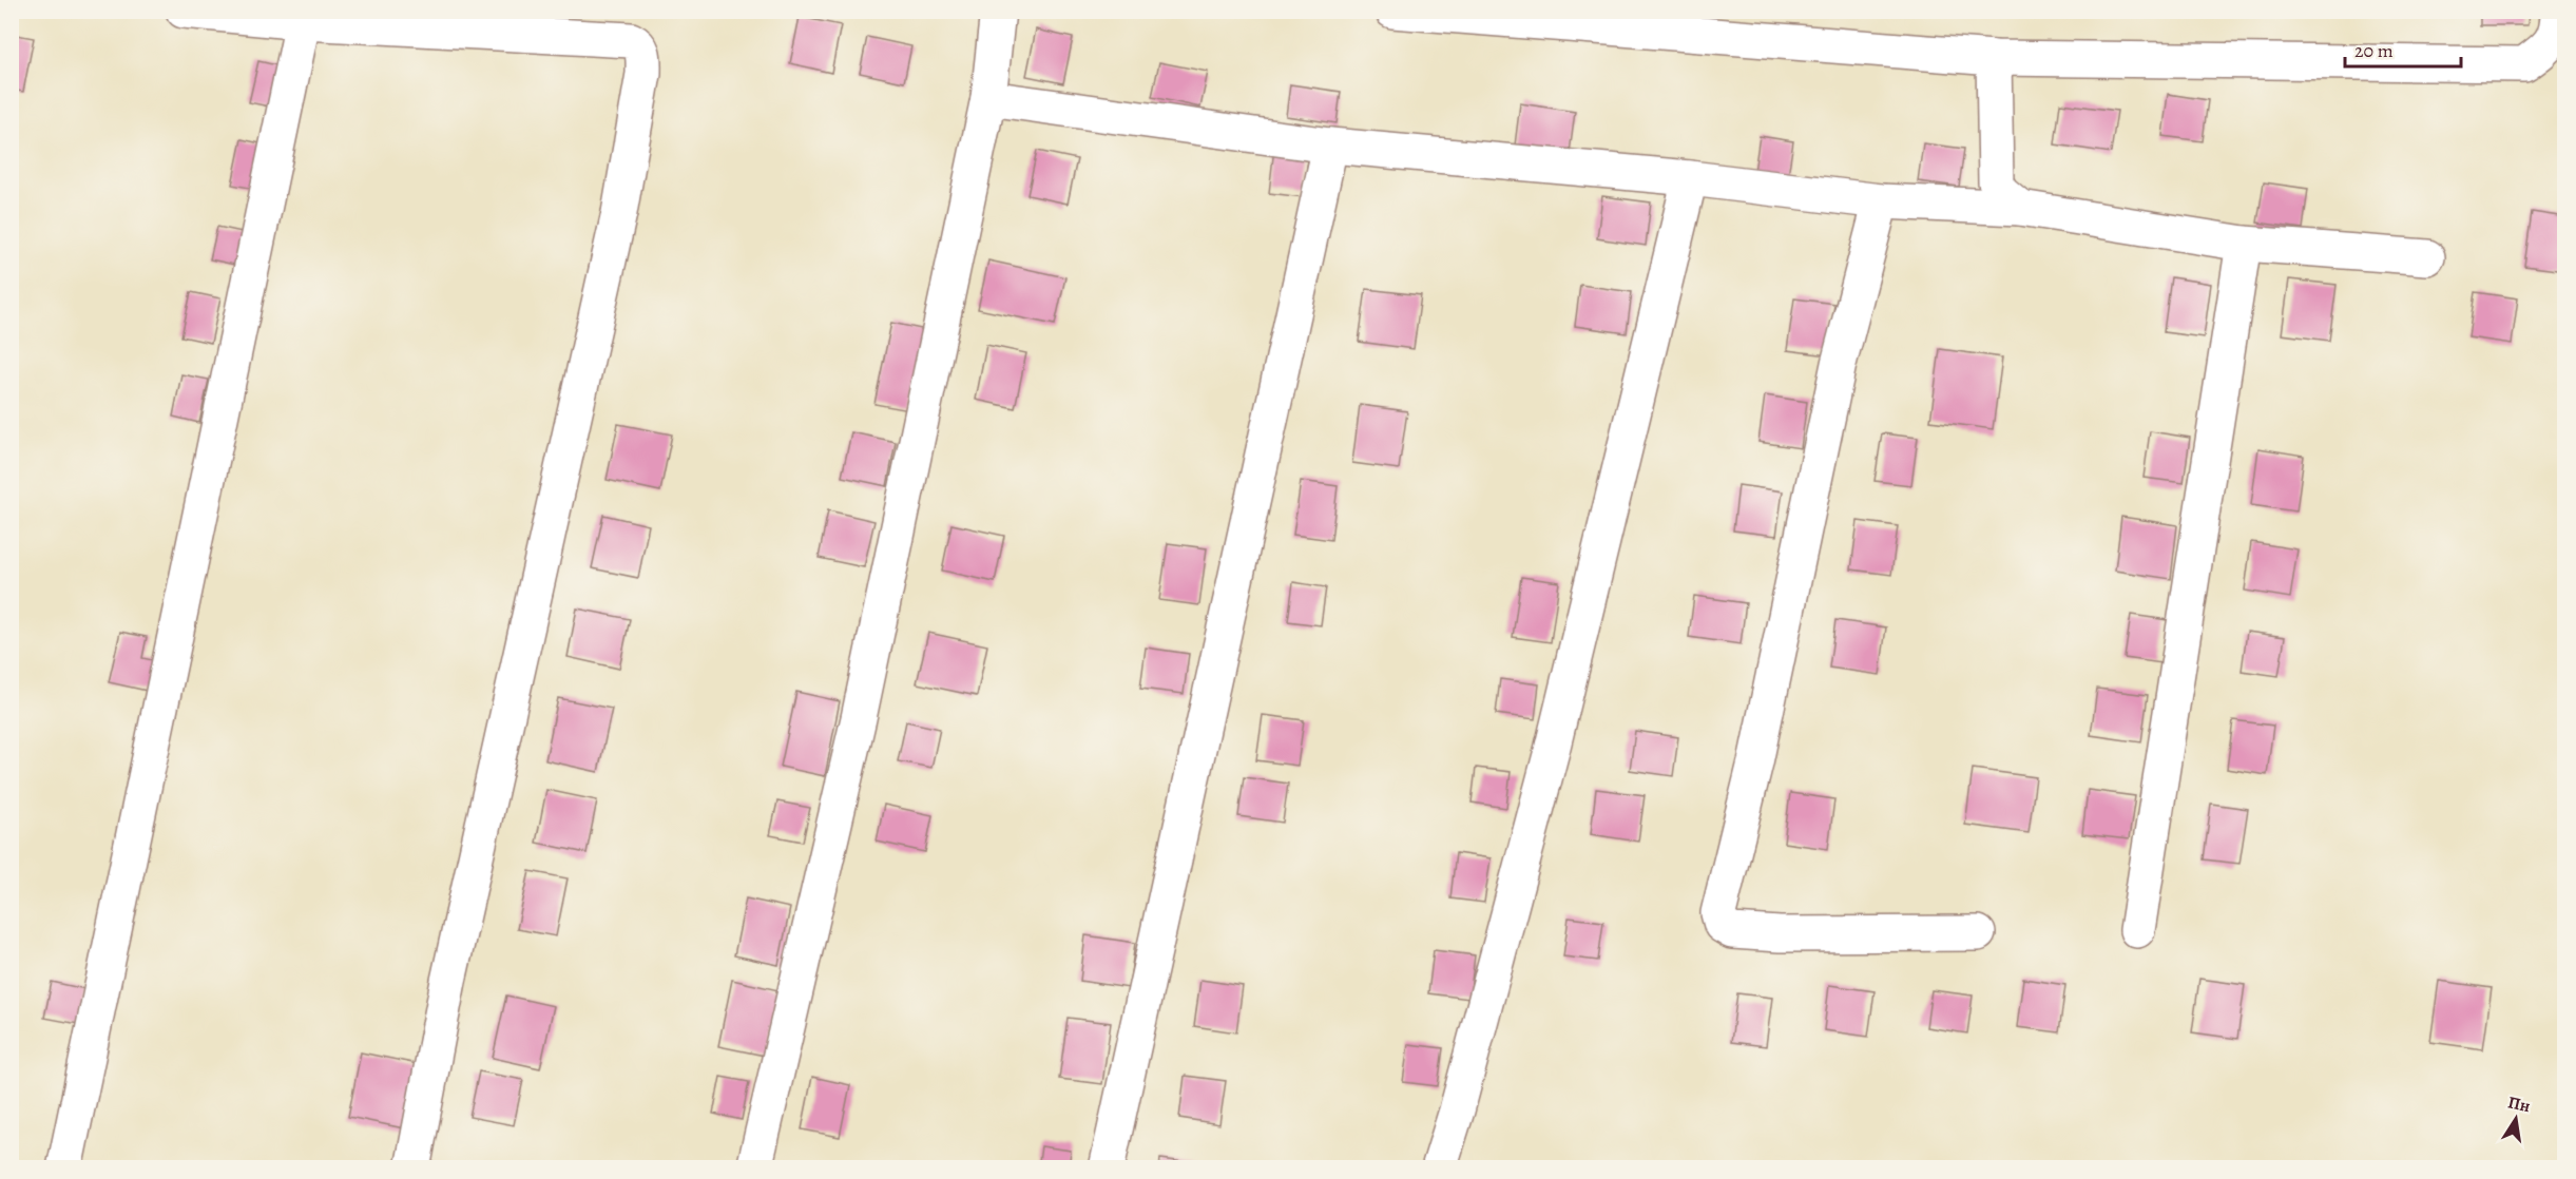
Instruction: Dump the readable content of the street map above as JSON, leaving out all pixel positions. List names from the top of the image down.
{
  "scale_bar": "20 m",
  "north": "top"
}
